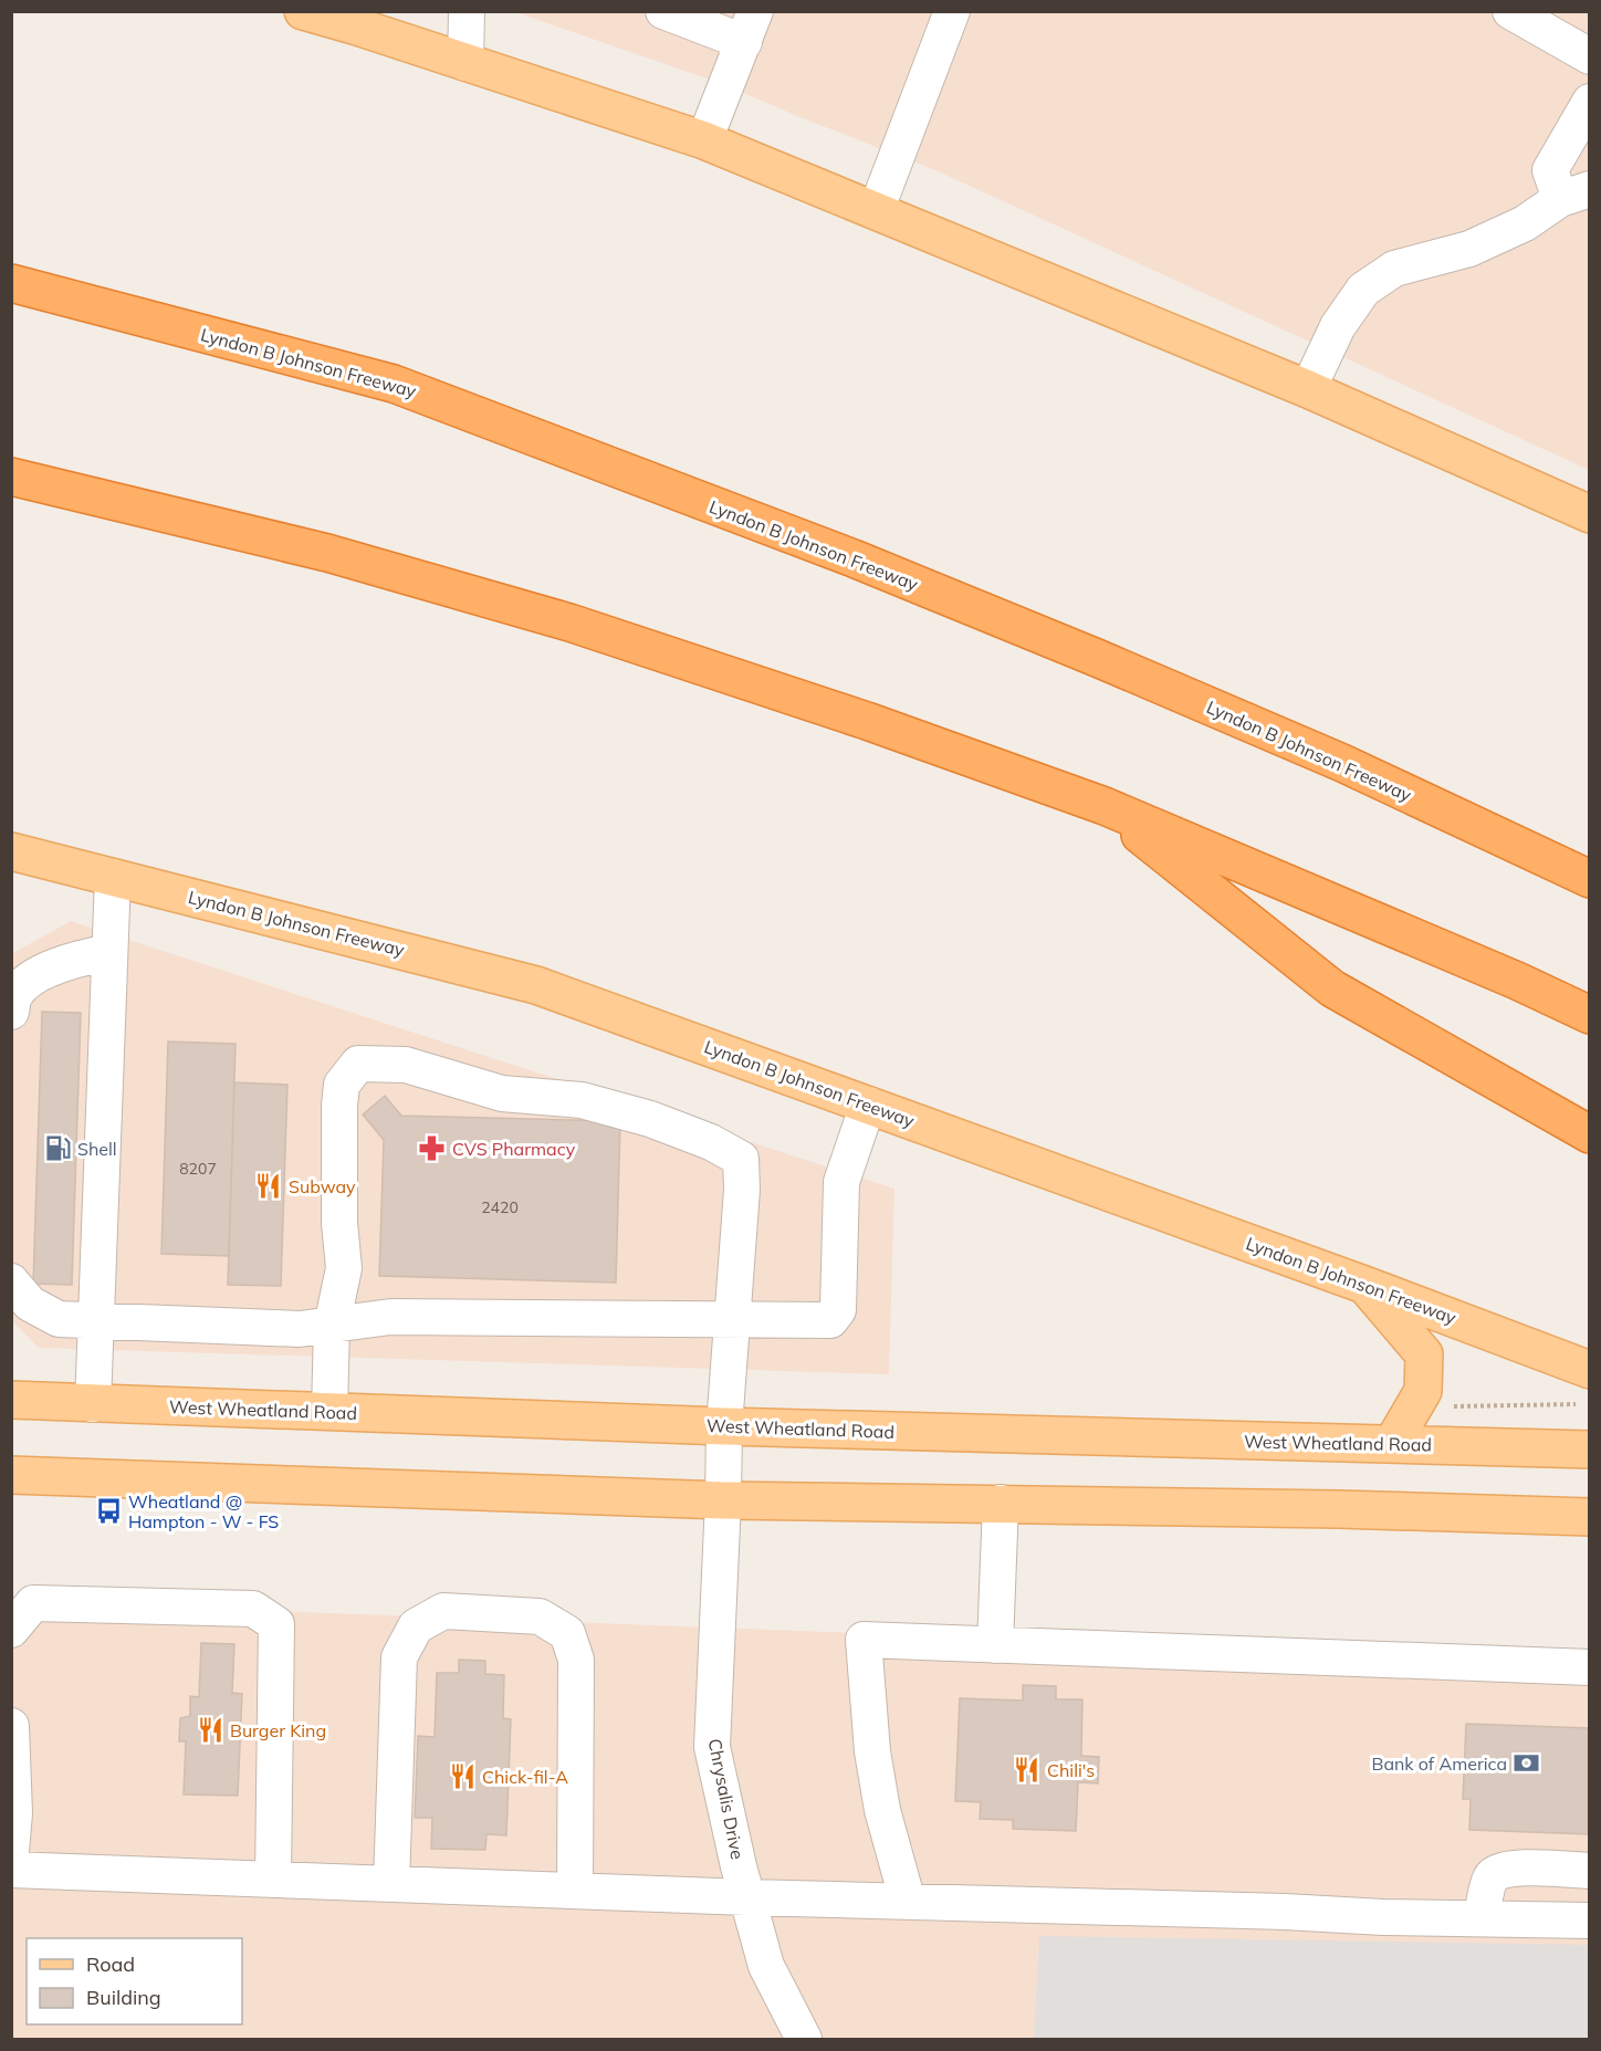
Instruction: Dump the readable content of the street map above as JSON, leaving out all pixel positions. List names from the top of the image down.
{
  "streets": {
    "highway": ["Lyndon B Johnson Freeway"],
    "main road": ["West Wheatland Road"],
    "street": ["Chrysalis Drive"]
  },
  "crossings": [
    ["West Wheatland Road", "Chrysalis Drive"]
  ],
  "places": {
    "fuel station": ["Shell"],
    "pharmacy": ["CVS Pharmacy"],
    "restaurant": [
      "Subway",
      "Burger King",
      "Chili's",
      "Chick-fil-A"
    ],
    "bus stop": ["Wheatland @ Hampton - W - FS"],
    "bank": ["Bank of America"]
  },
  "house_numbers": ["8207", "2420"],
  "legend": ["Road", "Building"]
}
